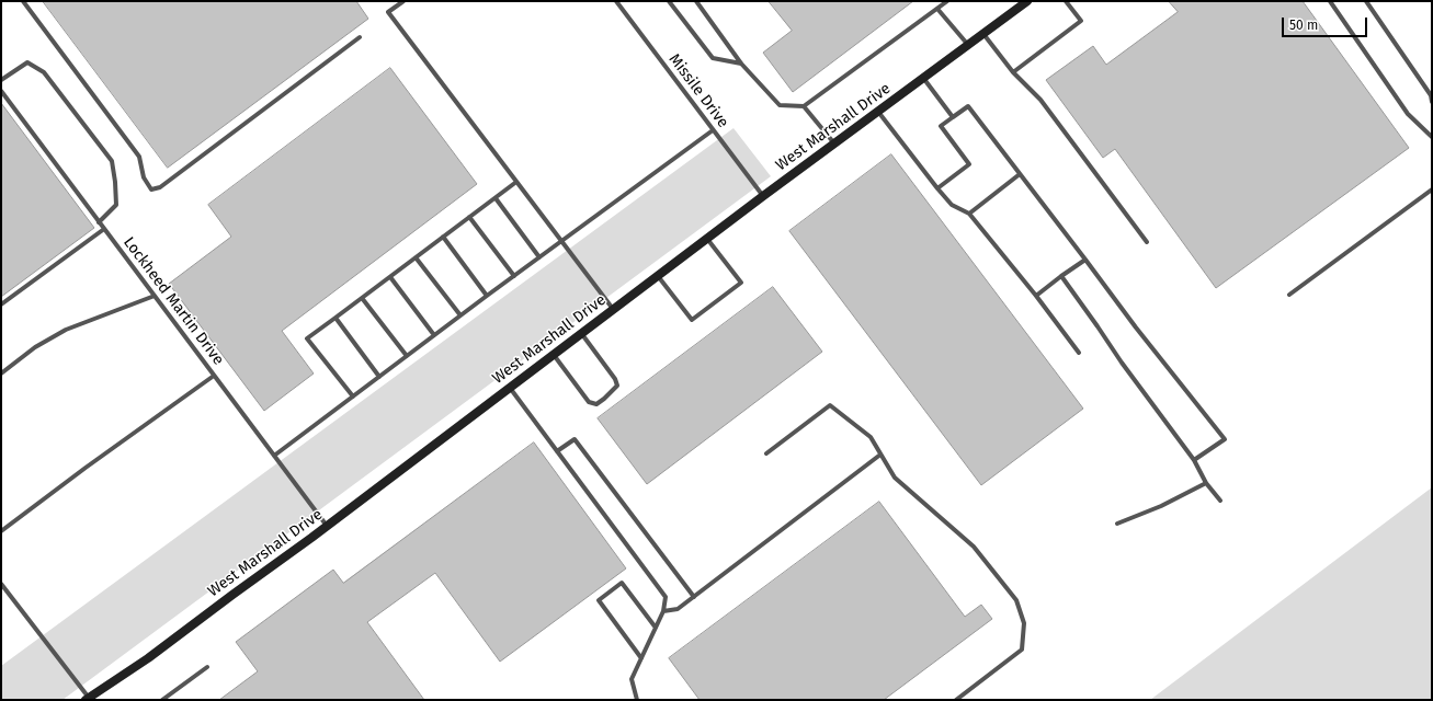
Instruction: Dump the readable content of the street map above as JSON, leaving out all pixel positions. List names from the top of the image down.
{
  "streets": {
    "main road": ["West Marshall Drive"],
    "lane": ["Missile Drive", "Lockheed Martin Drive"]
  },
  "crossings": [
    ["Missile Drive", "West Marshall Drive"],
    ["West Marshall Drive", "Lockheed Martin Drive"]
  ],
  "scale_bar": "50 m"
}
